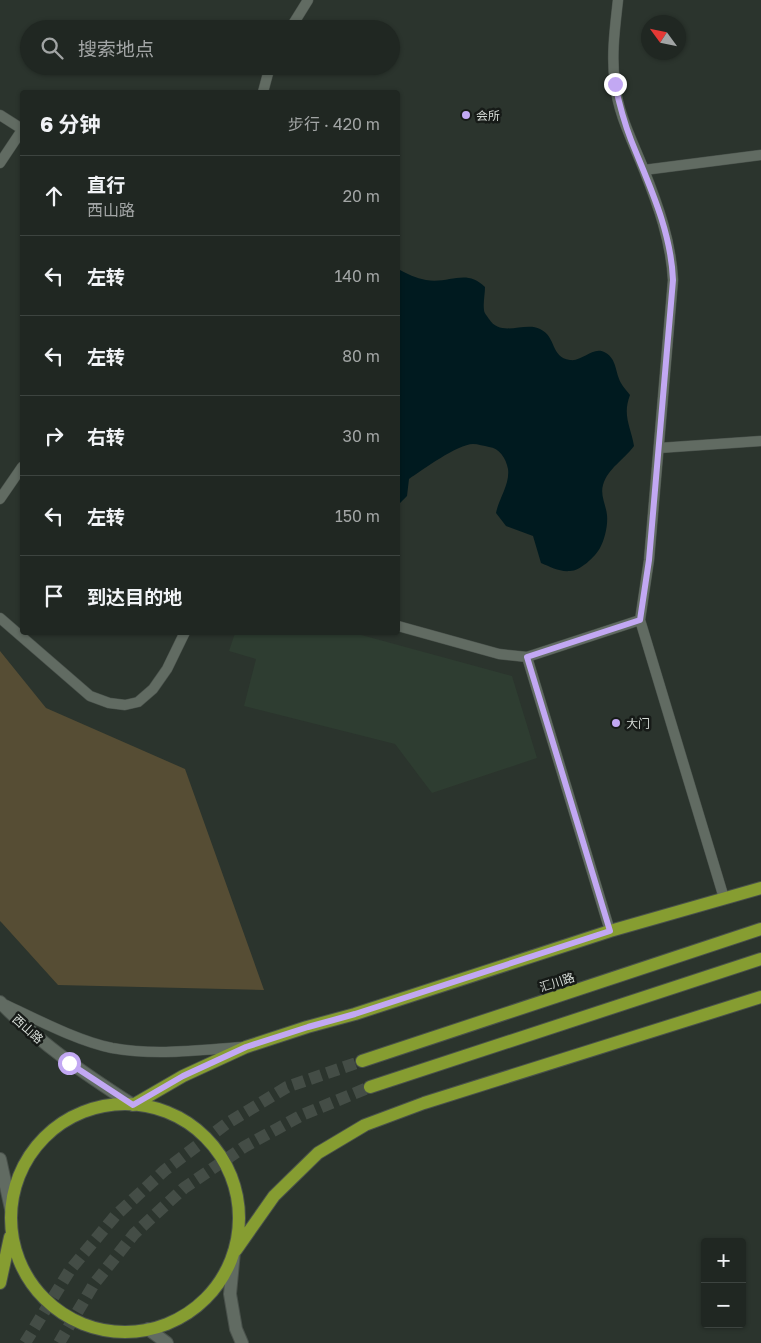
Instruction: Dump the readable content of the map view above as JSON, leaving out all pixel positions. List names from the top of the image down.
{
  "streets": {
    "main road": ["汇川路", "西山路"]
  },
  "places": ["会所", "大门"],
  "north": "top left",
  "page": {
    "search": "搜索地点",
    "heading": ["6 分钟", "步行 · 420 m"],
    "list": [
      ["直行", "西山路", "20 m"],
      ["左转", "140 m"],
      ["左转", "80 m"],
      ["右转", "30 m"],
      ["左转", "150 m"],
      "到达目的地"
    ],
    "map_buttons": ["+", "−"]
  }
}
